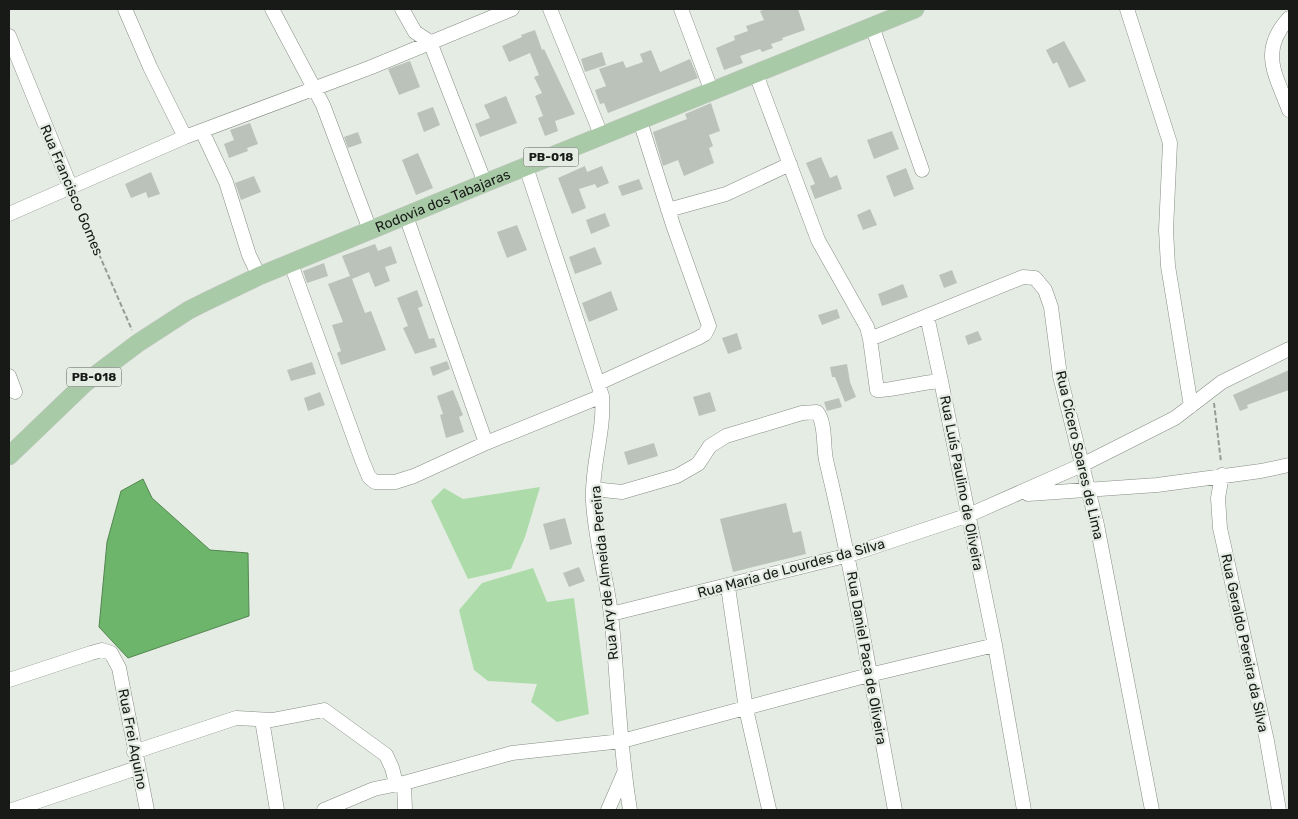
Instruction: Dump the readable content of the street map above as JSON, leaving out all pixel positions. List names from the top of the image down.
{
  "streets": {
    "main road": ["PB-018", "Rodovia dos Tabajaras"],
    "street": [
      "Rua Francisco Gomes",
      "Rua Cícero Soares de Lima",
      "Rua Luís Paulino de Oliveira",
      "Rua Maria de Lourdes da Silva",
      "Rua Ary de Almeida Pereira",
      "Rua Geraldo Pereira da Silva",
      "Rua Daniel Paca de Oliveira",
      "Rua Frei Aquino"
    ]
  },
  "crossings": [
    ["Rua Francisco Gomes", "Rodovia dos Tabajaras"],
    ["Rodovia dos Tabajaras", "Rua Luís Paulino de Oliveira"],
    ["Rua Cícero Soares de Lima", "Rua Luís Paulino de Oliveira"],
    ["Rua Cícero Soares de Lima", "Rua Maria de Lourdes da Silva"],
    ["Rua Luís Paulino de Oliveira", "Rua Maria de Lourdes da Silva"],
    ["Rua Maria de Lourdes da Silva", "Rua Ary de Almeida Pereira"],
    ["Rua Maria de Lourdes da Silva", "Rua Daniel Paca de Oliveira"],
    ["Rua Ary de Almeida Pereira", "Rua Daniel Paca de Oliveira"]
  ]
}
